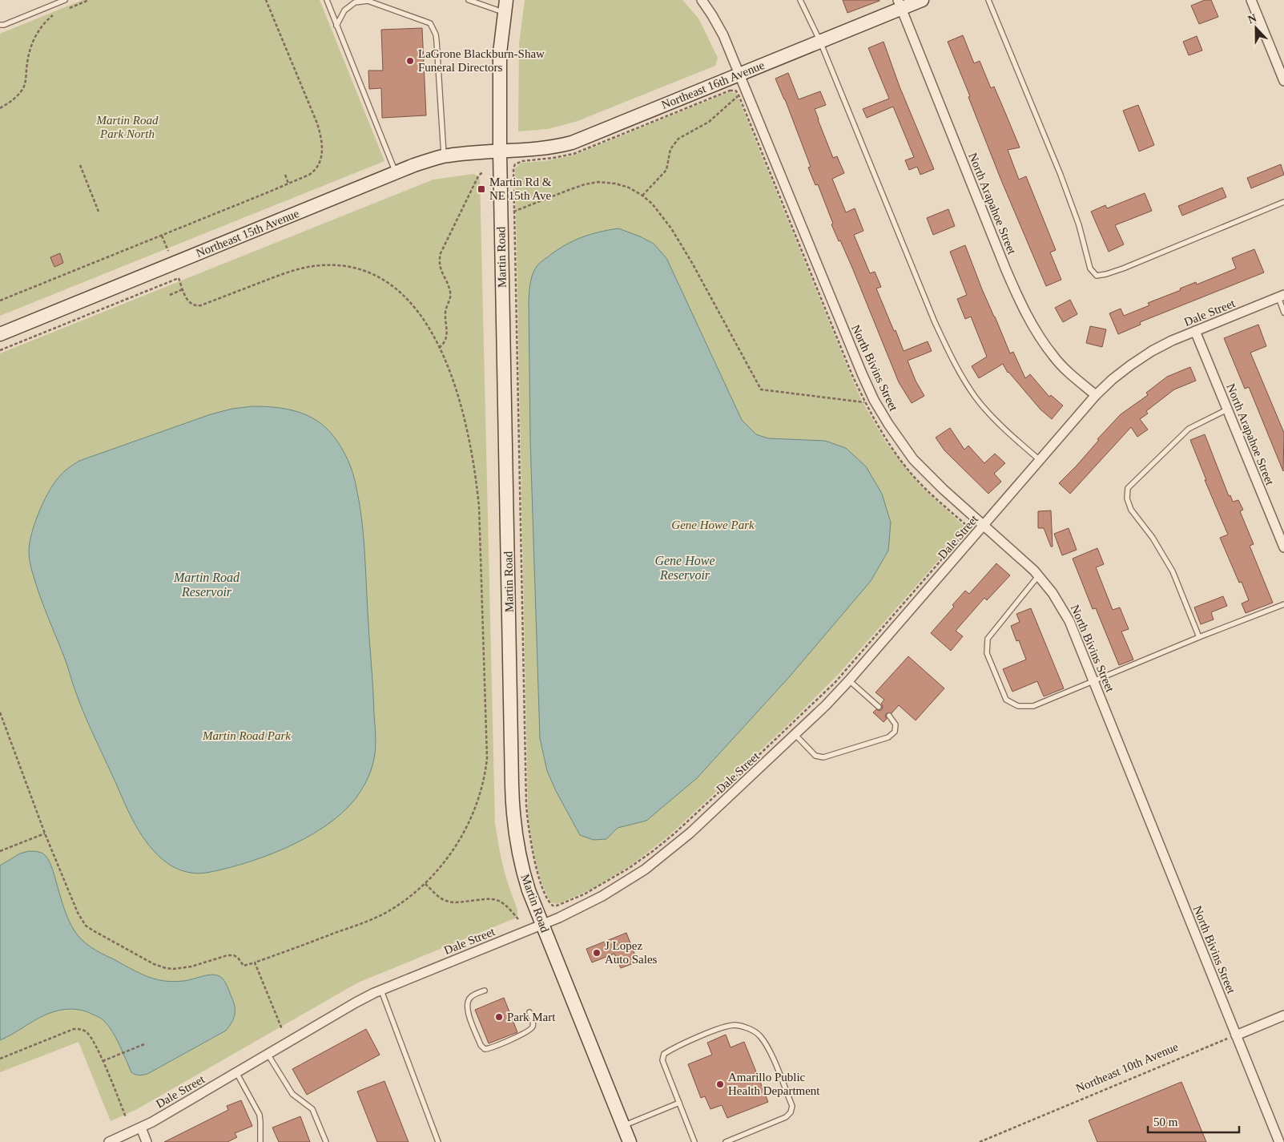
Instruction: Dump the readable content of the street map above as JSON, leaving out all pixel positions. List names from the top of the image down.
{
  "streets": {
    "street": [
      "Northeast 16th Avenue",
      "North Arapahoe Street",
      "Northeast 15th Avenue",
      "Martin Road",
      "Dale Street",
      "North Bivins Street"
    ],
    "path": ["Northeast 10th Avenue"]
  },
  "crossings": [
    ["Northeast 16th Avenue", "North Arapahoe Street"],
    ["Northeast 16th Avenue", "Northeast 15th Avenue"],
    ["Northeast 16th Avenue", "Martin Road"],
    ["Northeast 16th Avenue", "North Bivins Street"],
    ["North Arapahoe Street", "Dale Street"],
    ["Northeast 15th Avenue", "Martin Road"],
    ["Martin Road", "Dale Street"],
    ["Dale Street", "North Bivins Street"],
    ["North Bivins Street", "Northeast 10th Avenue"]
  ],
  "water": ["Gene Howe Reservoir", "Martin Road Reservoir"],
  "parks": ["Martin Road Park North", "Gene Howe Park", "Martin Road Park"],
  "places": {
    "other": [
      "LaGrone Blackburn-Shaw Funeral Directors",
      "J Lopez Auto Sales",
      "Park Mart",
      "Amarillo Public Health Department"
    ],
    "transit": ["Martin Rd & NE 15th Ave"]
  },
  "scale_bar": "50 m",
  "north": "top"
}
